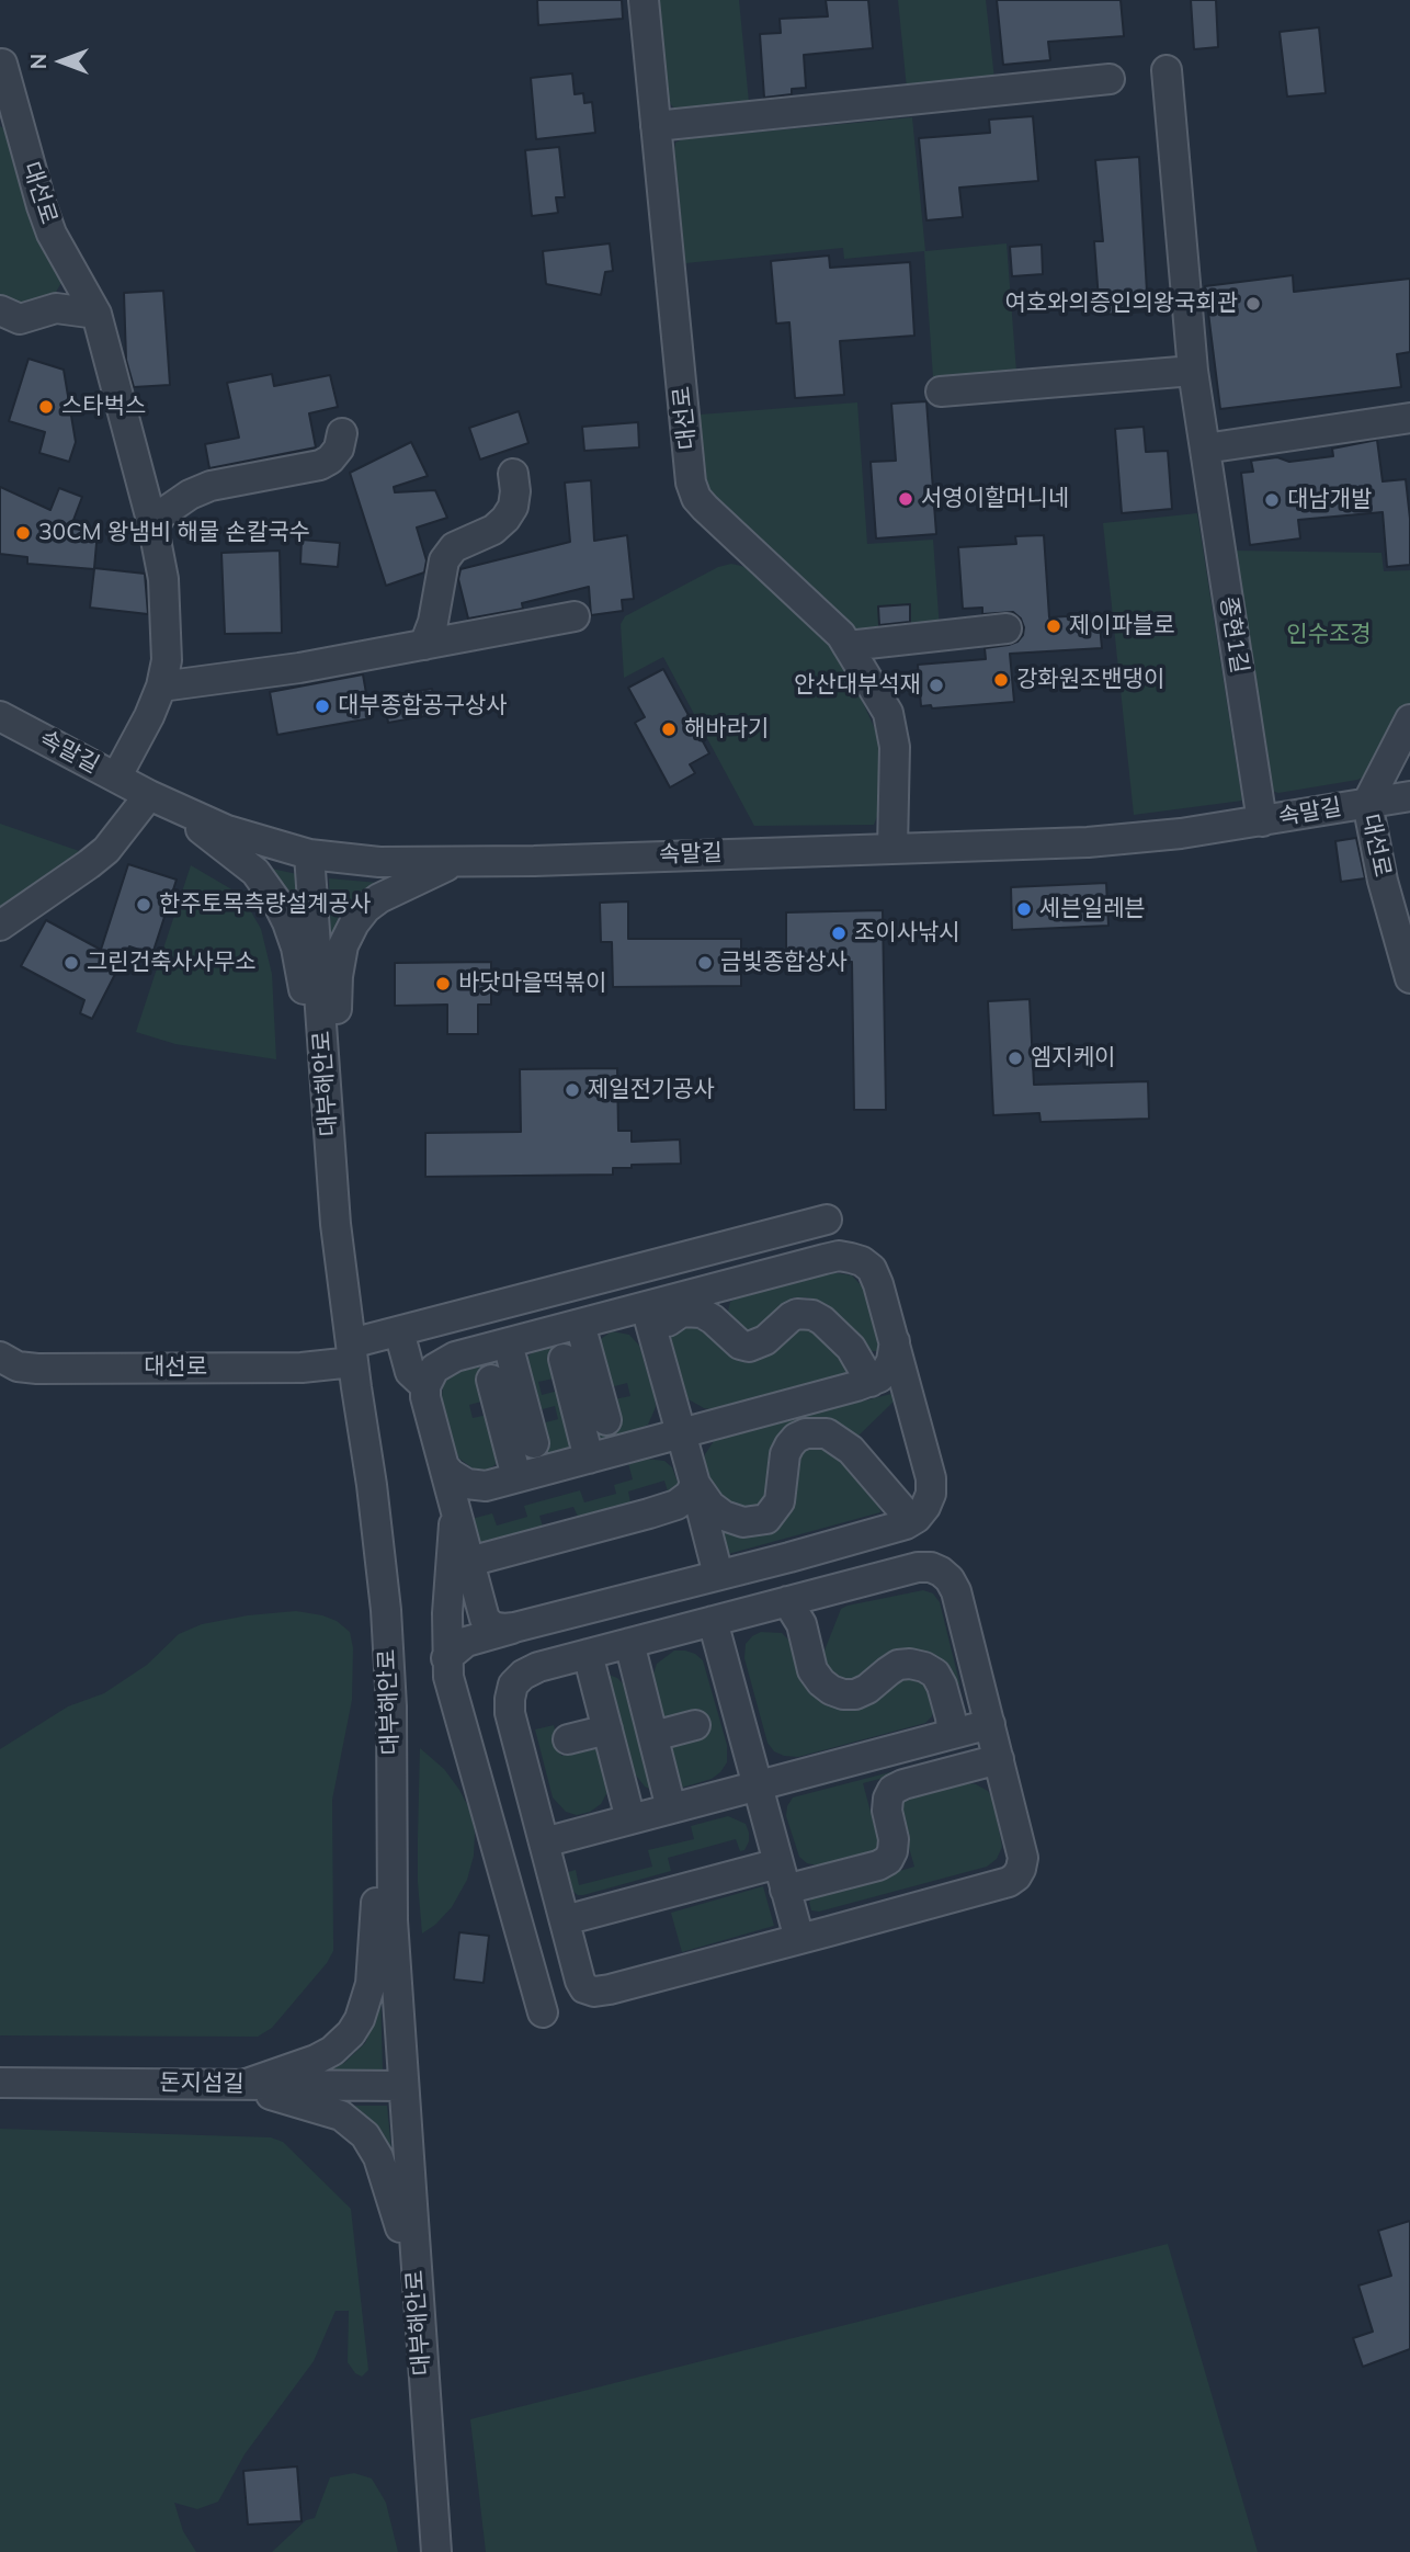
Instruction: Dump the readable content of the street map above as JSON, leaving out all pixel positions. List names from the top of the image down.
{
  "streets": {
    "street": [
      "대선로",
      "종현1길",
      "속말길",
      "대부해안로",
      "돈지섬길"
    ]
  },
  "crossings": [
    ["대선로", "속말길"],
    ["대선로", "대부해안로"],
    ["종현1길", "속말길"],
    ["속말길", "대부해안로"],
    ["대부해안로", "돈지섬길"]
  ],
  "parks": ["인수조경"],
  "places": [
    "여호와의증인의왕국회관",
    "스타벅스",
    "서영이할머니네",
    "대남개발",
    "30CM 왕냄비 해물 손칼국수",
    "제이파블로",
    "강화원조밴댕이",
    "안산대부석재",
    "대부종합공구상사",
    "해바라기",
    "한주토목측량설계공사",
    "세븐일레븐",
    "조이사낚시",
    "그린건축사사무소",
    "금빛종합상사",
    "바닷마을떡볶이",
    "엠지케이",
    "제일전기공사"
  ],
  "north": "left"
}
